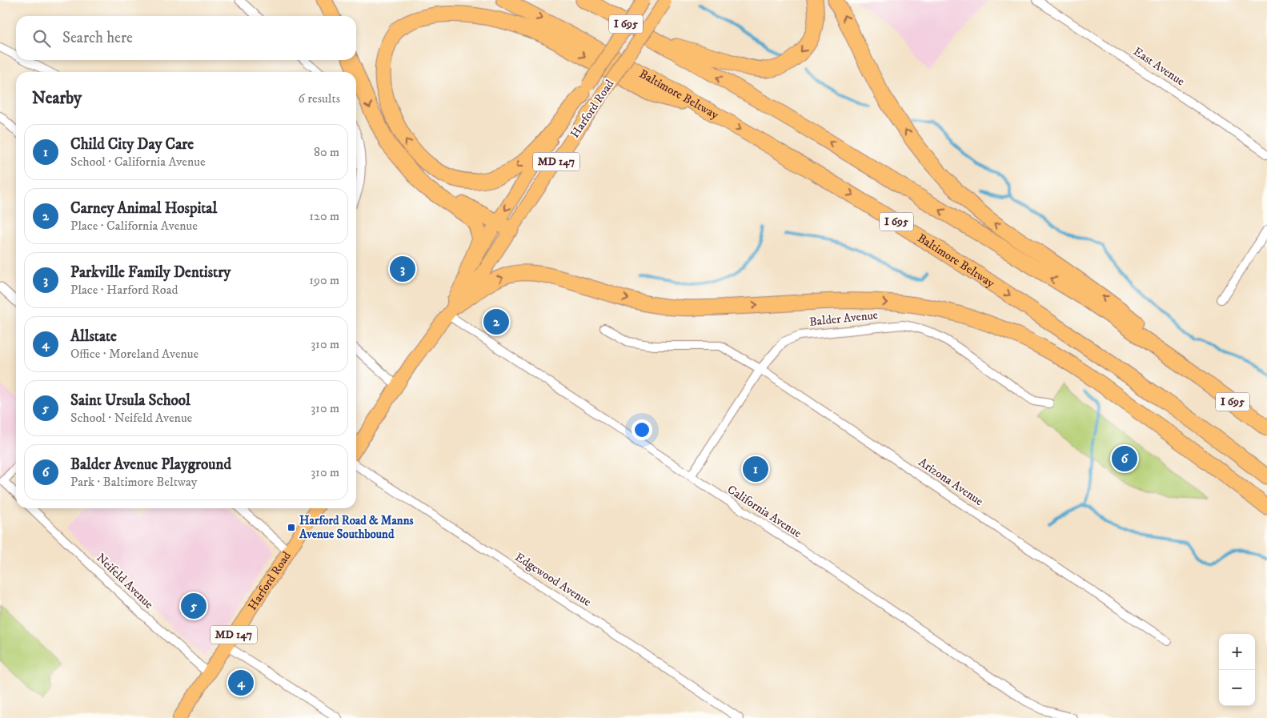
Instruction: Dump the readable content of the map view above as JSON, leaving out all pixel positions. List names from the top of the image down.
{
  "streets": {
    "highway": ["I 695", "Baltimore Beltway"],
    "main road": ["Harford Road", "MD 147"],
    "street": [
      "East Avenue",
      "Balder Avenue",
      "Arizona Avenue",
      "California Avenue",
      "Edgewood Avenue",
      "Neifeld Avenue"
    ]
  },
  "crossings": [
    ["Harford Road", "California Avenue"],
    ["Harford Road", "Neifeld Avenue"],
    ["Balder Avenue", "Arizona Avenue"],
    ["Balder Avenue", "California Avenue"]
  ],
  "places": {
    "transit": ["Harford Road & Manns Avenue Southbound"]
  },
  "page": {
    "search": "Search here",
    "heading": ["Nearby", "6 results"],
    "list": [
      {
        "mark": "1",
        "name": "Child City Day Care",
        "note": "School · California Avenue",
        "value": "80 m"
      },
      {
        "mark": "2",
        "name": "Carney Animal Hospital",
        "note": "Place · California Avenue",
        "value": "120 m"
      },
      {
        "mark": "3",
        "name": "Parkville Family Dentistry",
        "note": "Place · Harford Road",
        "value": "190 m"
      },
      {
        "mark": "4",
        "name": "Allstate",
        "note": "Office · Moreland Avenue",
        "value": "310 m"
      },
      {
        "mark": "5",
        "name": "Saint Ursula School",
        "note": "School · Neifeld Avenue",
        "value": "310 m"
      },
      {
        "mark": "6",
        "name": "Balder Avenue Playground",
        "note": "Park · Baltimore Beltway",
        "value": "310 m"
      }
    ],
    "pins": [
      "3",
      "2",
      "6",
      "1",
      "5",
      "4"
    ],
    "map_buttons": ["+", "−"]
  }
}
